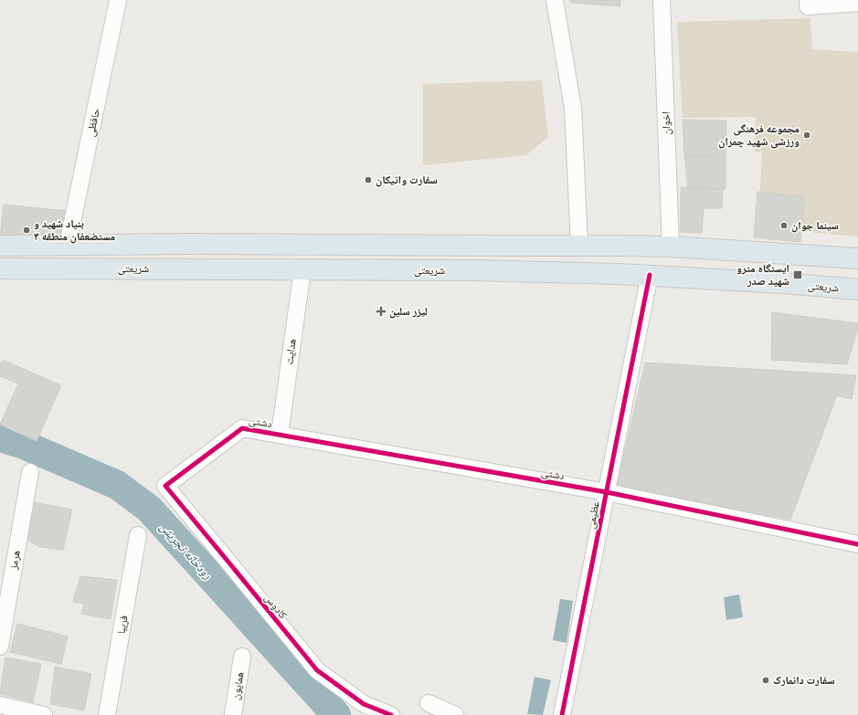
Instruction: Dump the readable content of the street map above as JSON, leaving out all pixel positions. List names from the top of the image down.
{
  "streets": {
    "main road": ["شریعتی"],
    "street": [
      "حافظی",
      "اخوان",
      "هدایت",
      "دشتی",
      "عظیمی",
      "هرمز",
      "کادوس",
      "فریبا",
      "همایون"
    ]
  },
  "crossings": [
    ["شریعتی", "هدایت"],
    ["شریعتی", "عظیمی"],
    ["هدایت", "دشتی"],
    ["دشتی", "عظیمی"],
    ["دشتی", "کادوس"]
  ],
  "water": ["رودخانه تجریش"],
  "places": {
    "other": [
      "مجموعه فرهنگی ورزشی شهید چمران",
      "سفارت واتیکان",
      "سینما جوان",
      "بنیاد شهید و مستضعفان منطقه ۳",
      "سفارت دانمارک"
    ],
    "transit": ["ایستگاه مترو شهید صدر"],
    "health": ["لیزر سلین"]
  }
}
